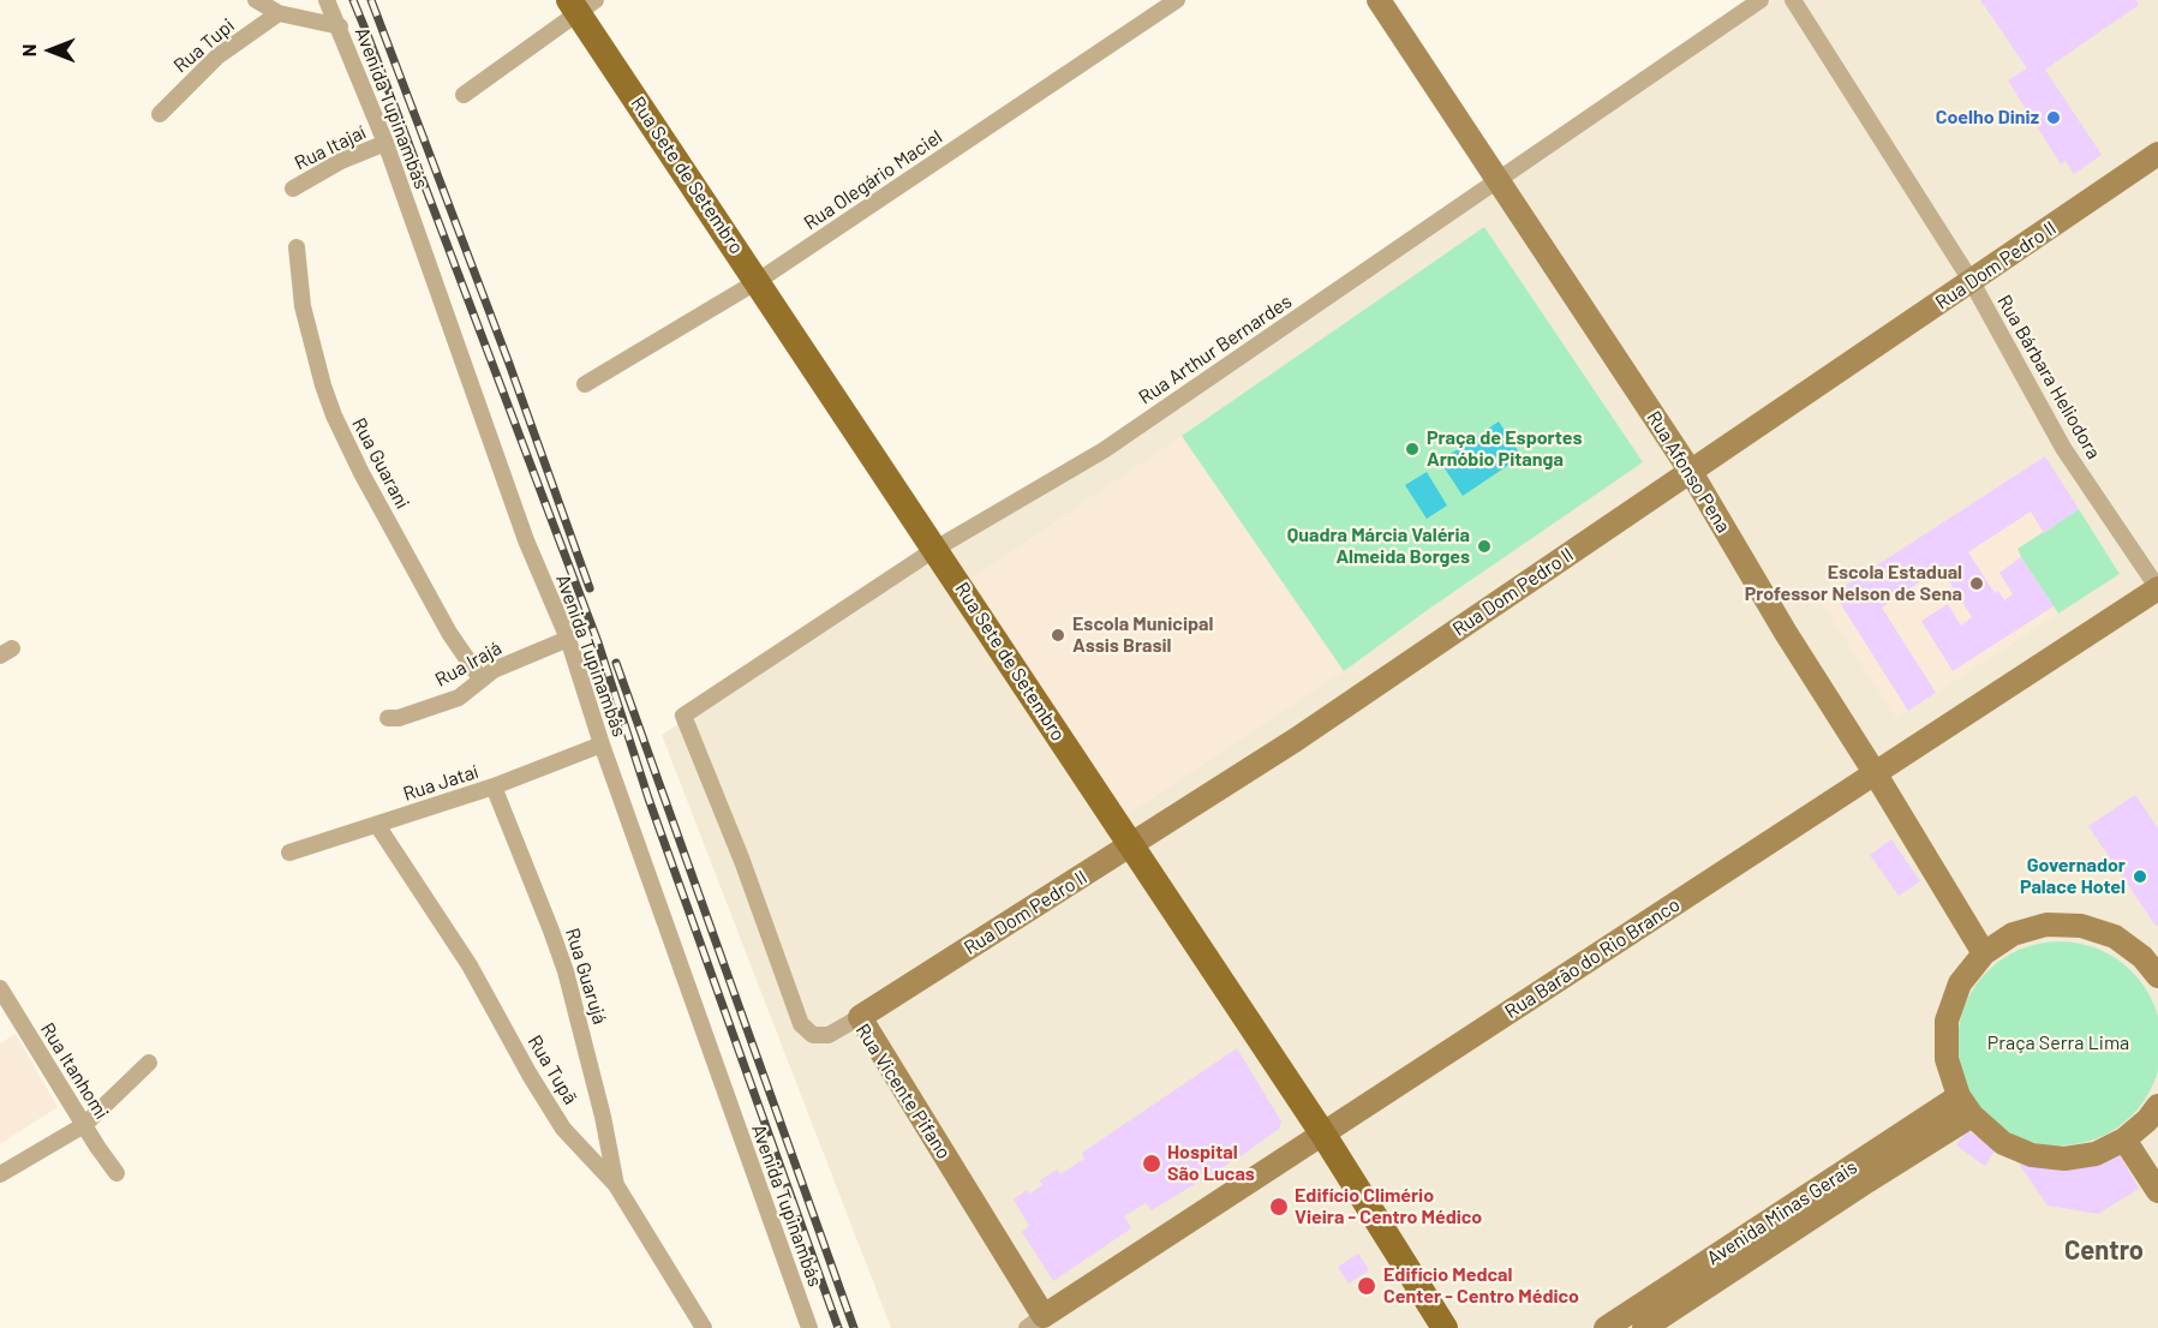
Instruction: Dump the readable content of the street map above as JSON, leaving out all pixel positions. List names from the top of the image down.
{
  "streets": {
    "main road": ["Rua Sete de Setembro"],
    "street": [
      "Rua Tupi",
      "Avenida Tupinambás",
      "Rua Itajaí",
      "Rua Olegário Maciel",
      "Rua Dom Pedro II",
      "Rua Arthur Bernardes",
      "Rua Bárbara Heliodora",
      "Rua Guarani",
      "Rua Afonso Pena",
      "Rua Irajá",
      "Rua Jataí",
      "Rua Barão do Rio Branco",
      "Rua Guarujá",
      "Rua Tupã",
      "Rua Itanhomi",
      "Rua Vicente Pifano",
      "Avenida Minas Gerais"
    ]
  },
  "crossings": [
    ["Avenida Tupinambás", "Rua Itajaí"],
    ["Avenida Tupinambás", "Rua Irajá"],
    ["Avenida Tupinambás", "Rua Jataí"],
    ["Rua Sete de Setembro", "Rua Olegário Maciel"],
    ["Rua Sete de Setembro", "Rua Dom Pedro II"],
    ["Rua Sete de Setembro", "Rua Arthur Bernardes"],
    ["Rua Sete de Setembro", "Rua Barão do Rio Branco"],
    ["Rua Dom Pedro II", "Rua Bárbara Heliodora"],
    ["Rua Dom Pedro II", "Rua Afonso Pena"],
    ["Rua Dom Pedro II", "Rua Vicente Pifano"],
    ["Rua Arthur Bernardes", "Rua Afonso Pena"],
    ["Rua Arthur Bernardes", "Rua Vicente Pifano"],
    ["Rua Bárbara Heliodora", "Rua Barão do Rio Branco"],
    ["Rua Guarani", "Rua Irajá"],
    ["Rua Afonso Pena", "Rua Barão do Rio Branco"],
    ["Rua Jataí", "Rua Guarujá"],
    ["Rua Jataí", "Rua Tupã"],
    ["Rua Barão do Rio Branco", "Rua Vicente Pifano"],
    ["Rua Guarujá", "Rua Tupã"]
  ],
  "districts": ["Centro"],
  "parks": ["Praça Serra Lima"],
  "places": [
    "Coelho Diniz",
    "Praça de Esportes Arnóbio Pitanga",
    "Quadra Márcia Valéria Almeida Borges",
    "Escola Estadual Professor Nelson de Sena",
    "Escola Municipal Assis Brasil",
    "Governador Palace Hotel",
    "Hospital São Lucas",
    "Edifício Climério Vieira - Centro Médico",
    "Edifício Medcal Center - Centro Médico"
  ],
  "north": "left"
}
